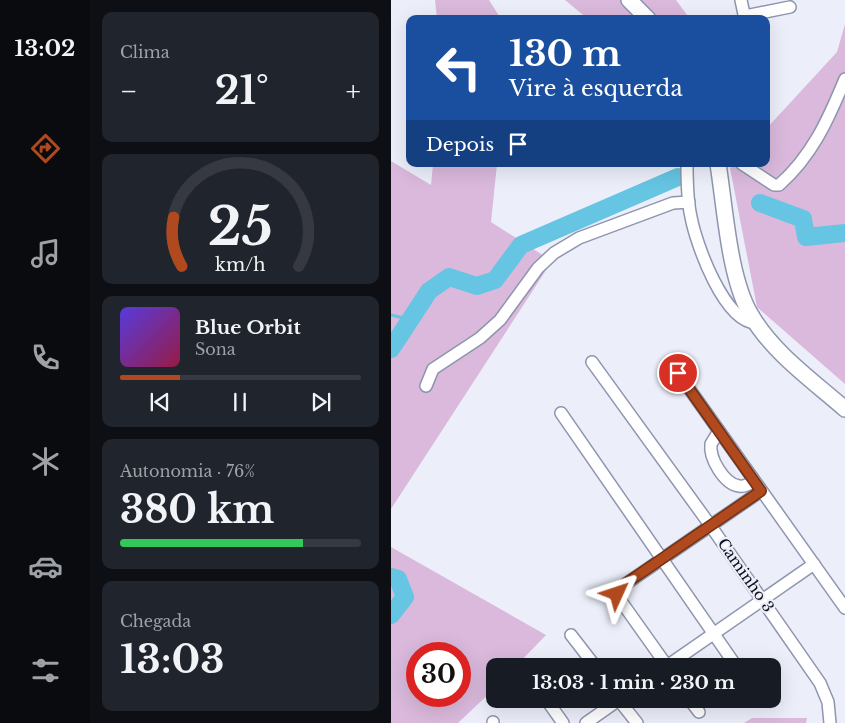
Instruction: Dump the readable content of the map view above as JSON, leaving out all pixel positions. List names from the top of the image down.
{
  "streets": {
    "street": ["Caminho 3"]
  },
  "page": {
    "tabs": "13:02",
    "tile": [
      "Clima",
      ["Autonomia · 76%", "380 km"],
      ["Chegada", "13:03"]
    ],
    "turn": ["130 m", "Vire à esquerda"],
    "heat": ["−", "21°", "+"],
    "then": "Depois",
    "song": ["Blue Orbit", "Sona"],
    "limit": "30",
    "trip": "13:03 · 1 min · 230 m",
    "gauge": ["25", "km/h"]
  }
}
